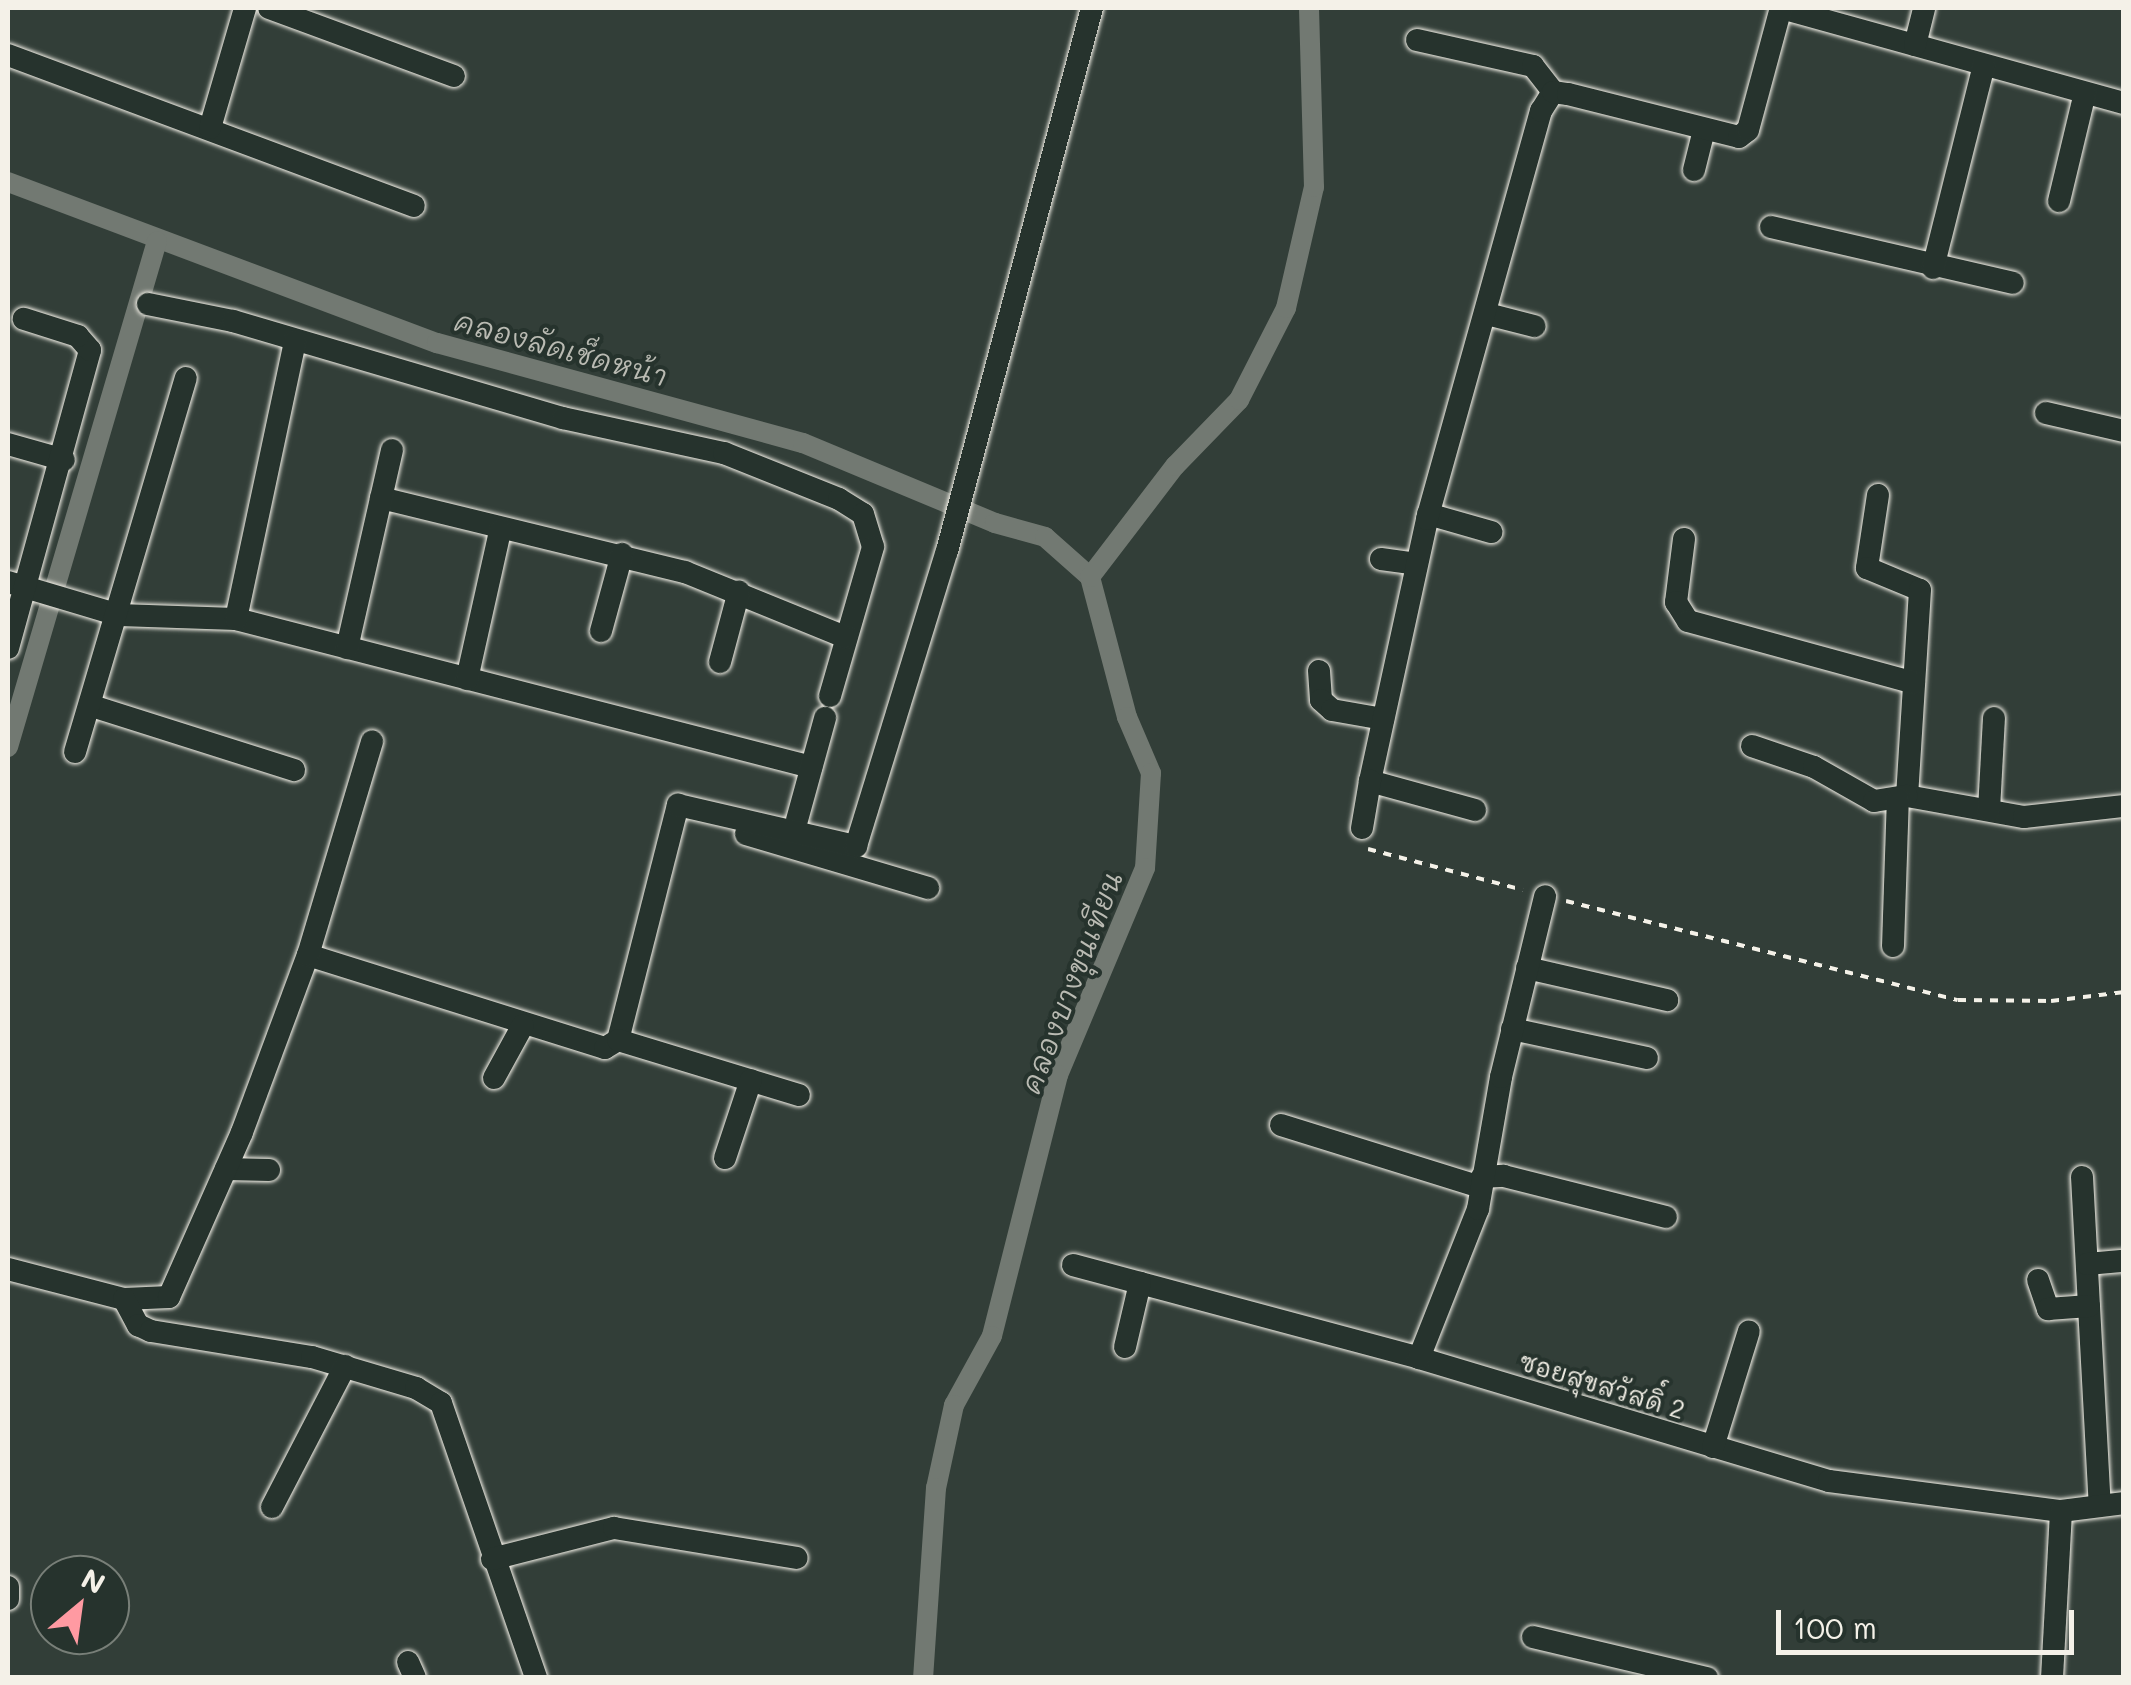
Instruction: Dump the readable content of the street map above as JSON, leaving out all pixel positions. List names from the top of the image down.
{
  "streets": {
    "street": ["ซอยสุขสวัสดิ์ 2"]
  },
  "water": ["คลองลัดเช็ดหน้า", "คลองบางขุนเทียน"],
  "scale_bar": "100 m",
  "north": "top right"
}
